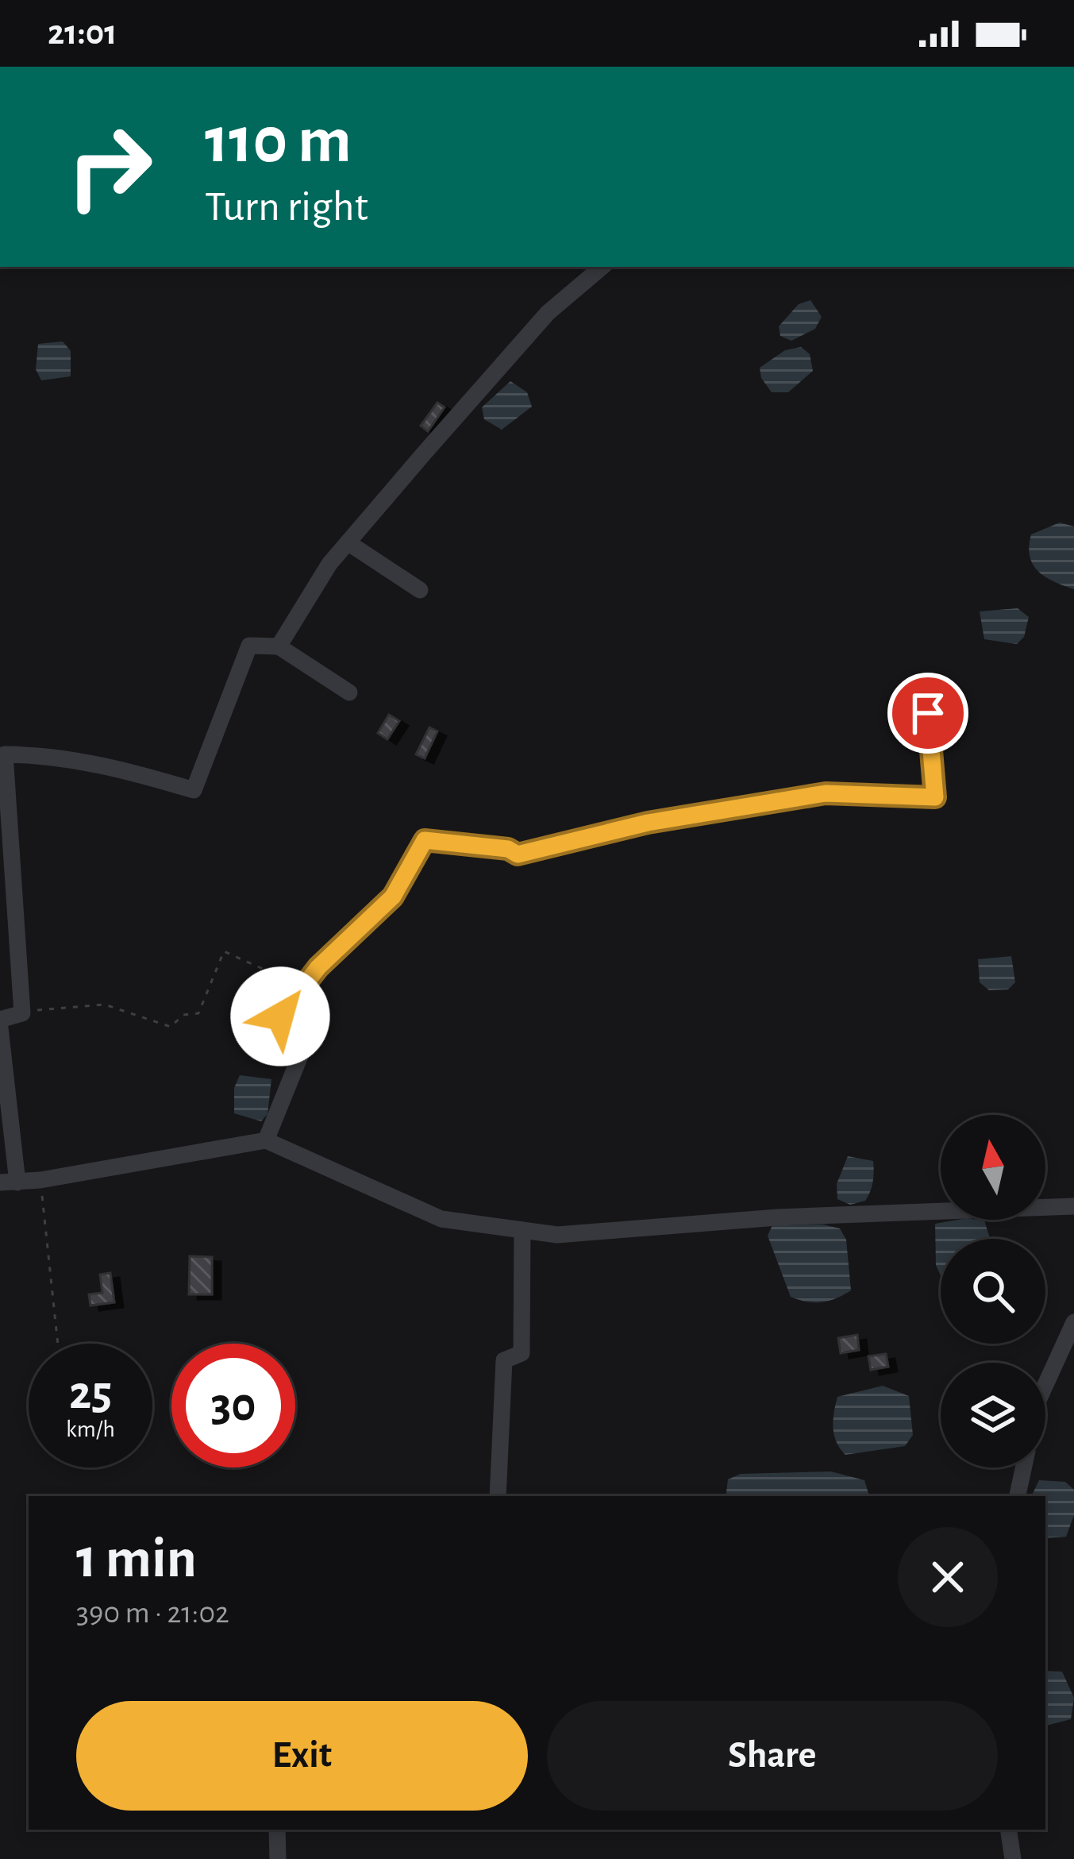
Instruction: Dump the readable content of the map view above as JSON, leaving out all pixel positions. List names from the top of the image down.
{
  "north": "top",
  "page": {
    "status": "21:01",
    "turn": ["110 m", "Turn right"],
    "speed": "25 km/h",
    "limit": "30",
    "heading": ["1 min", "390 m · 21:02"],
    "buttons": ["Exit", "Share"]
  }
}
